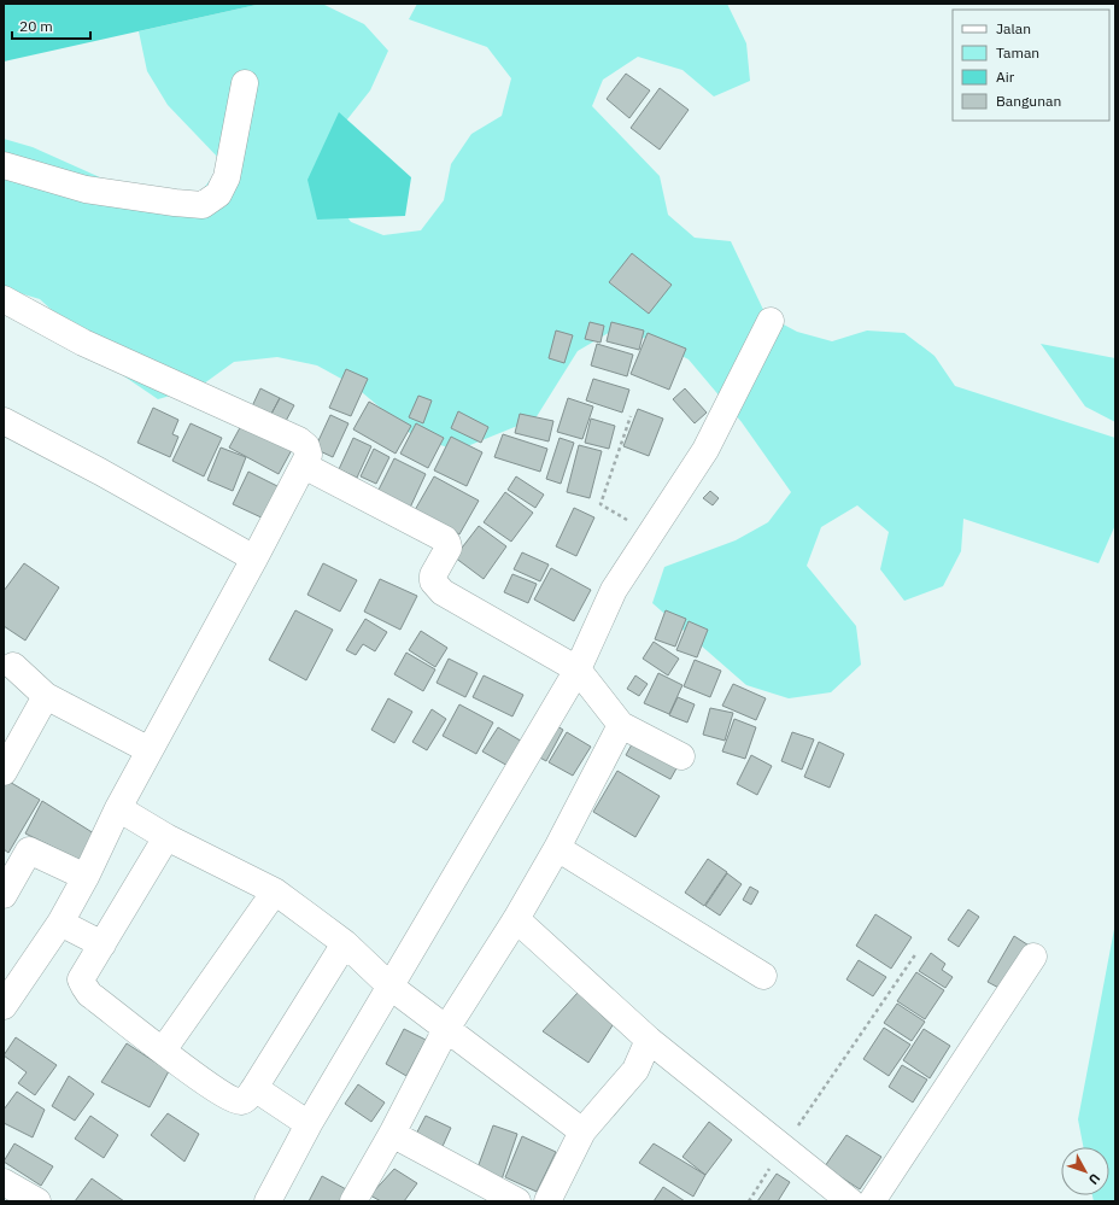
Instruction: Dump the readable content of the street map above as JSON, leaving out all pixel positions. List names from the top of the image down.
{
  "legend": [
    "Jalan",
    "Taman",
    "Air",
    "Bangunan"
  ],
  "scale_bar": "20 m",
  "north": "bottom right"
}
